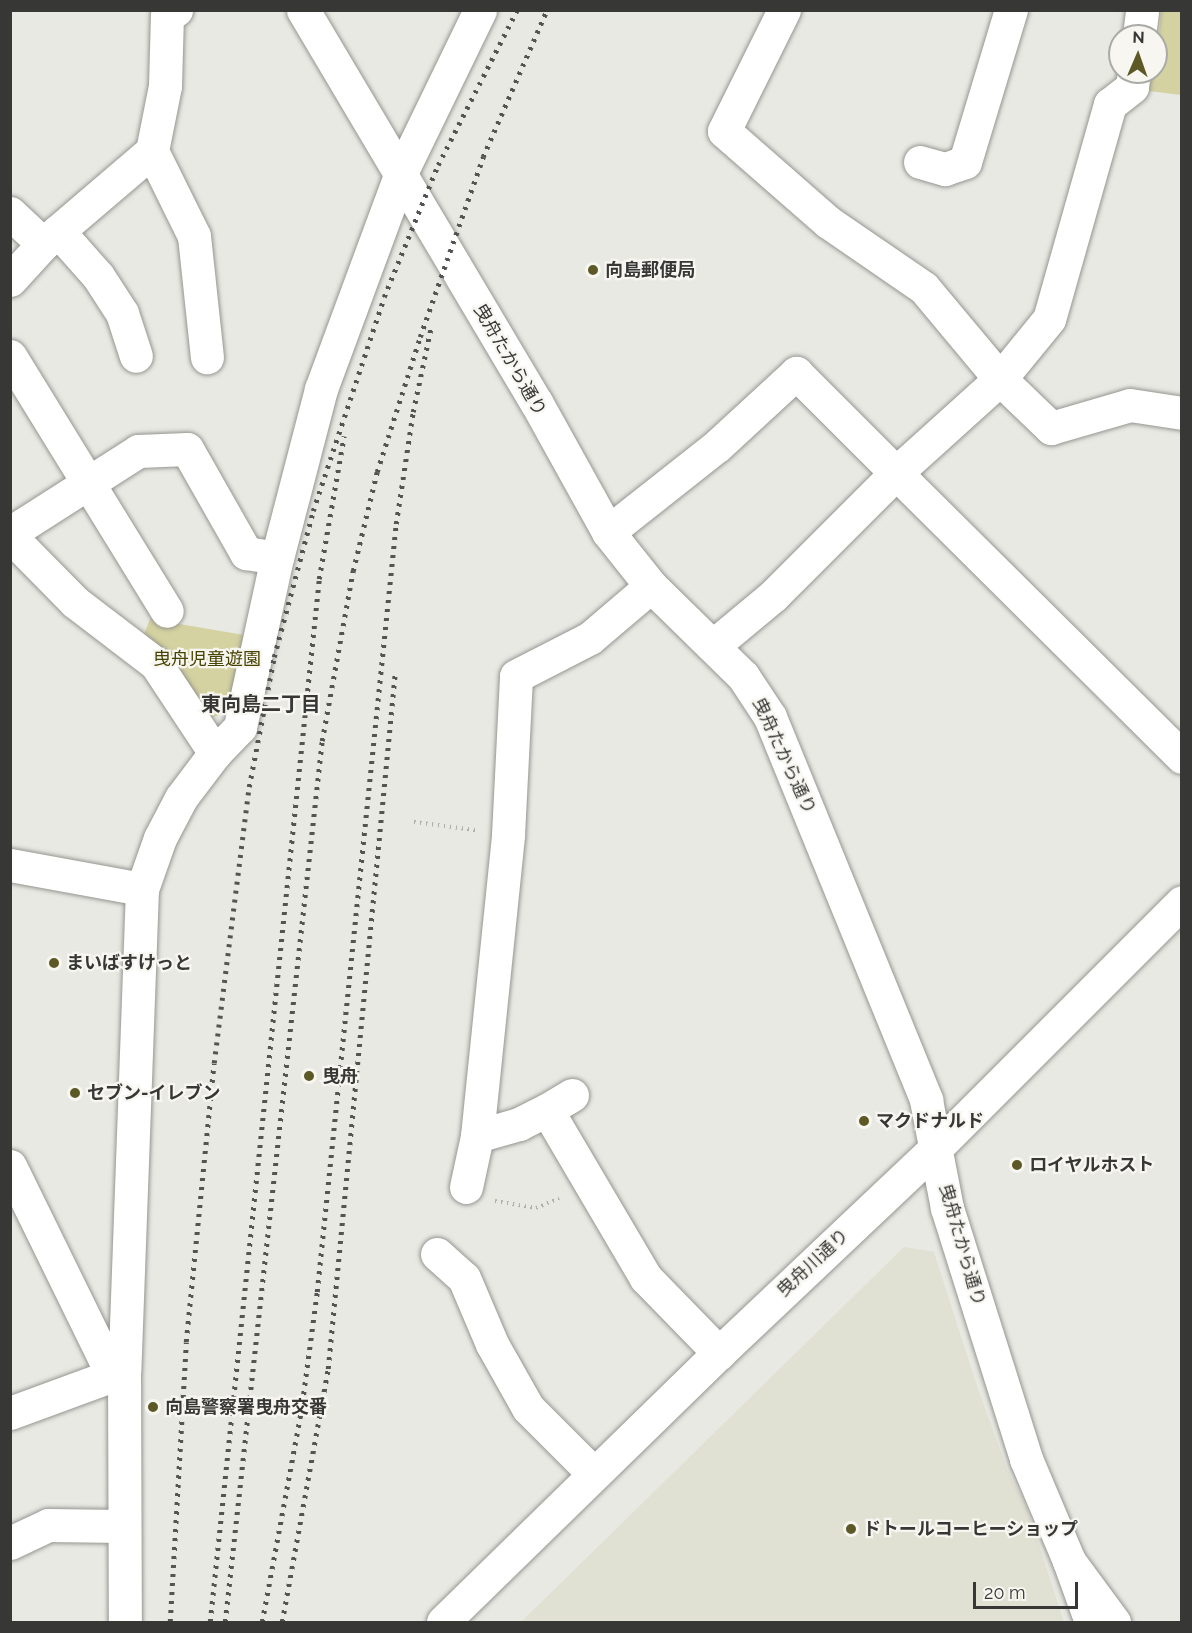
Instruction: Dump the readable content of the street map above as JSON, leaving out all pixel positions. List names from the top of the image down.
{
  "streets": {
    "street": ["曳舟たから通り", "曳舟川通り"]
  },
  "crossings": [
    ["曳舟たから通り", "曳舟川通り"]
  ],
  "districts": ["東向島二丁目"],
  "parks": ["曳舟児童遊園"],
  "places": [
    "向島郵便局",
    "まいばすけっと",
    "曳舟",
    "セブン-イレブン",
    "マクドナルド",
    "ロイヤルホスト",
    "向島警察署曳舟交番",
    "ドトールコーヒーショップ"
  ],
  "scale_bar": "20 m",
  "north": "top"
}
